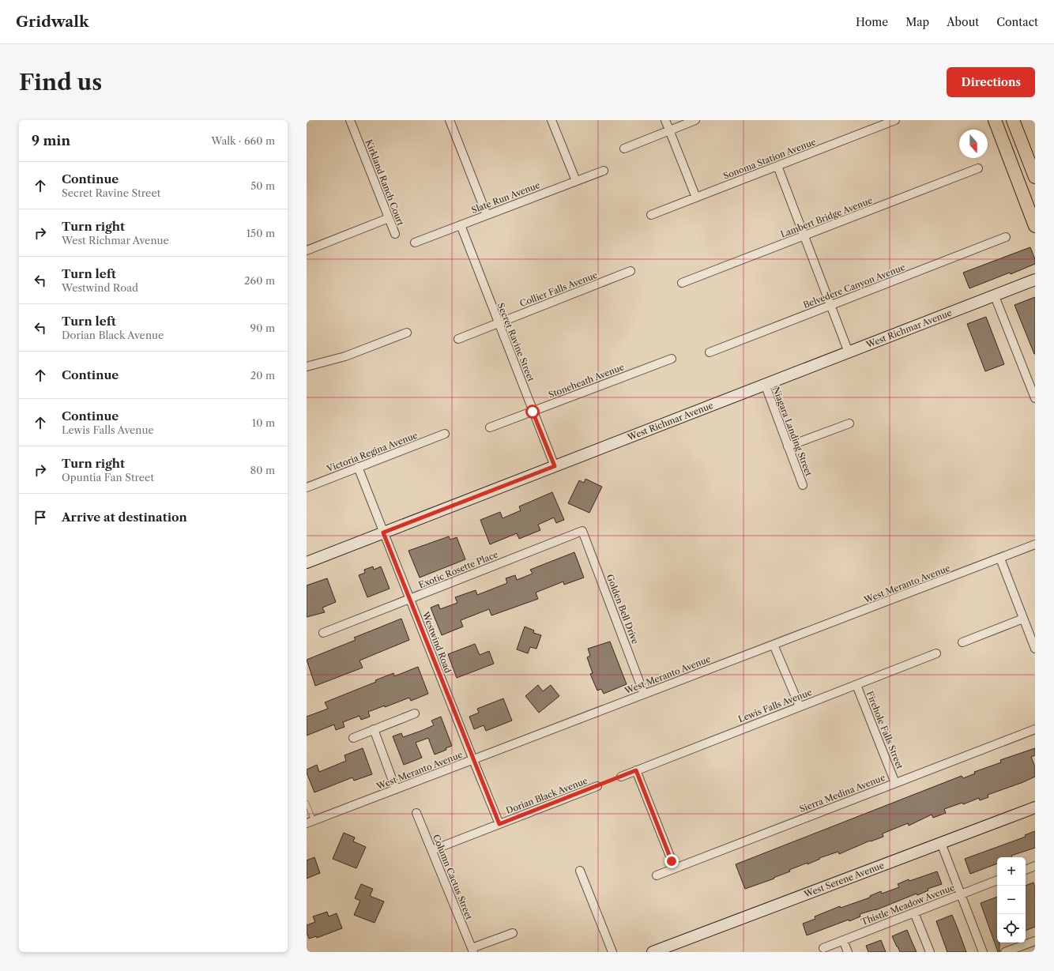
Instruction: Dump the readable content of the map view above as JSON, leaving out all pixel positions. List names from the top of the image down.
{
  "streets": {
    "street": [
      "Sonoma Station Avenue",
      "Kirkland Ranch Court",
      "Slate Run Avenue",
      "Lambert Bridge Avenue",
      "Belvedere Canyon Avenue",
      "Collier Falls Avenue",
      "West Richmar Avenue",
      "Secret Ravine Street",
      "Stoneheath Avenue",
      "Niagara Landing Street",
      "Victoria Regina Avenue",
      "Exotic Rosette Place",
      "West Meranto Avenue",
      "Golden Bell Drive",
      "Westwind Road",
      "Lewis Falls Avenue",
      "Firehole Falls Street",
      "Sierra Medina Avenue",
      "Dorian Black Avenue",
      "Column Cactus Street",
      "West Serene Avenue",
      "Thistle Meadow Avenue"
    ]
  },
  "crossings": [
    ["Slate Run Avenue", "Secret Ravine Street"],
    ["Collier Falls Avenue", "Secret Ravine Street"],
    ["West Richmar Avenue", "Secret Ravine Street"],
    ["West Richmar Avenue", "Niagara Landing Street"],
    ["West Richmar Avenue", "Westwind Road"],
    ["Secret Ravine Street", "Stoneheath Avenue"],
    ["Victoria Regina Avenue", "Westwind Road"],
    ["Exotic Rosette Place", "Golden Bell Drive"],
    ["Exotic Rosette Place", "Westwind Road"],
    ["West Meranto Avenue", "Golden Bell Drive"],
    ["West Meranto Avenue", "Westwind Road"],
    ["Westwind Road", "Dorian Black Avenue"],
    ["Lewis Falls Avenue", "Firehole Falls Street"],
    ["Firehole Falls Street", "Sierra Medina Avenue"],
    ["Dorian Black Avenue", "Column Cactus Street"]
  ],
  "north": "bottom",
  "page": {
    "header": "Gridwalk",
    "nav": [
      "Home",
      "Map",
      "About",
      "Contact"
    ],
    "buttons": "Directions",
    "title": "Find us",
    "heading": ["9 min", "Walk · 660 m"],
    "list": [
      ["Continue", "Secret Ravine Street", "50 m"],
      ["Turn right", "West Richmar Avenue", "150 m"],
      ["Turn left", "Westwind Road", "260 m"],
      ["Turn left", "Dorian Black Avenue", "90 m"],
      ["Continue", "20 m"],
      ["Continue", "Lewis Falls Avenue", "10 m"],
      ["Turn right", "Opuntia Fan Street", "80 m"],
      "Arrive at destination"
    ],
    "map_buttons": ["+", "−"]
  }
}
